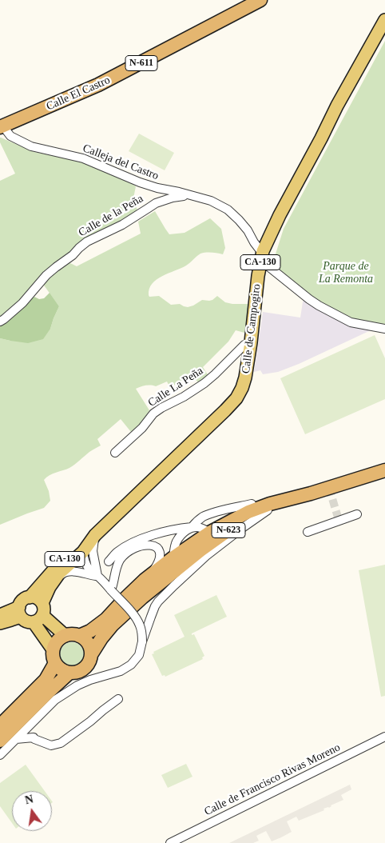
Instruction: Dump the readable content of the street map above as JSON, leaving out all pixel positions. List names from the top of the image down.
{
  "streets": {
    "highway": ["N-611", "Calle El Castro", "N-623"],
    "main road": ["CA-130", "Calle de Campogiro"],
    "street": [
      "Calleja del Castro",
      "Calle de la Peña",
      "Calle La Peña",
      "Calle de Francisco Rivas Moreno"
    ]
  },
  "crossings": [
    ["Calle El Castro", "Calleja del Castro"],
    ["Calleja del Castro", "Calle de la Peña"],
    ["Calleja del Castro", "Calle de Campogiro"],
    ["CA-130", "Calle de Campogiro"],
    ["Calle de Campogiro", "Calle La Peña"]
  ],
  "parks": ["Parque de La Remonta"],
  "north": "top"
}
